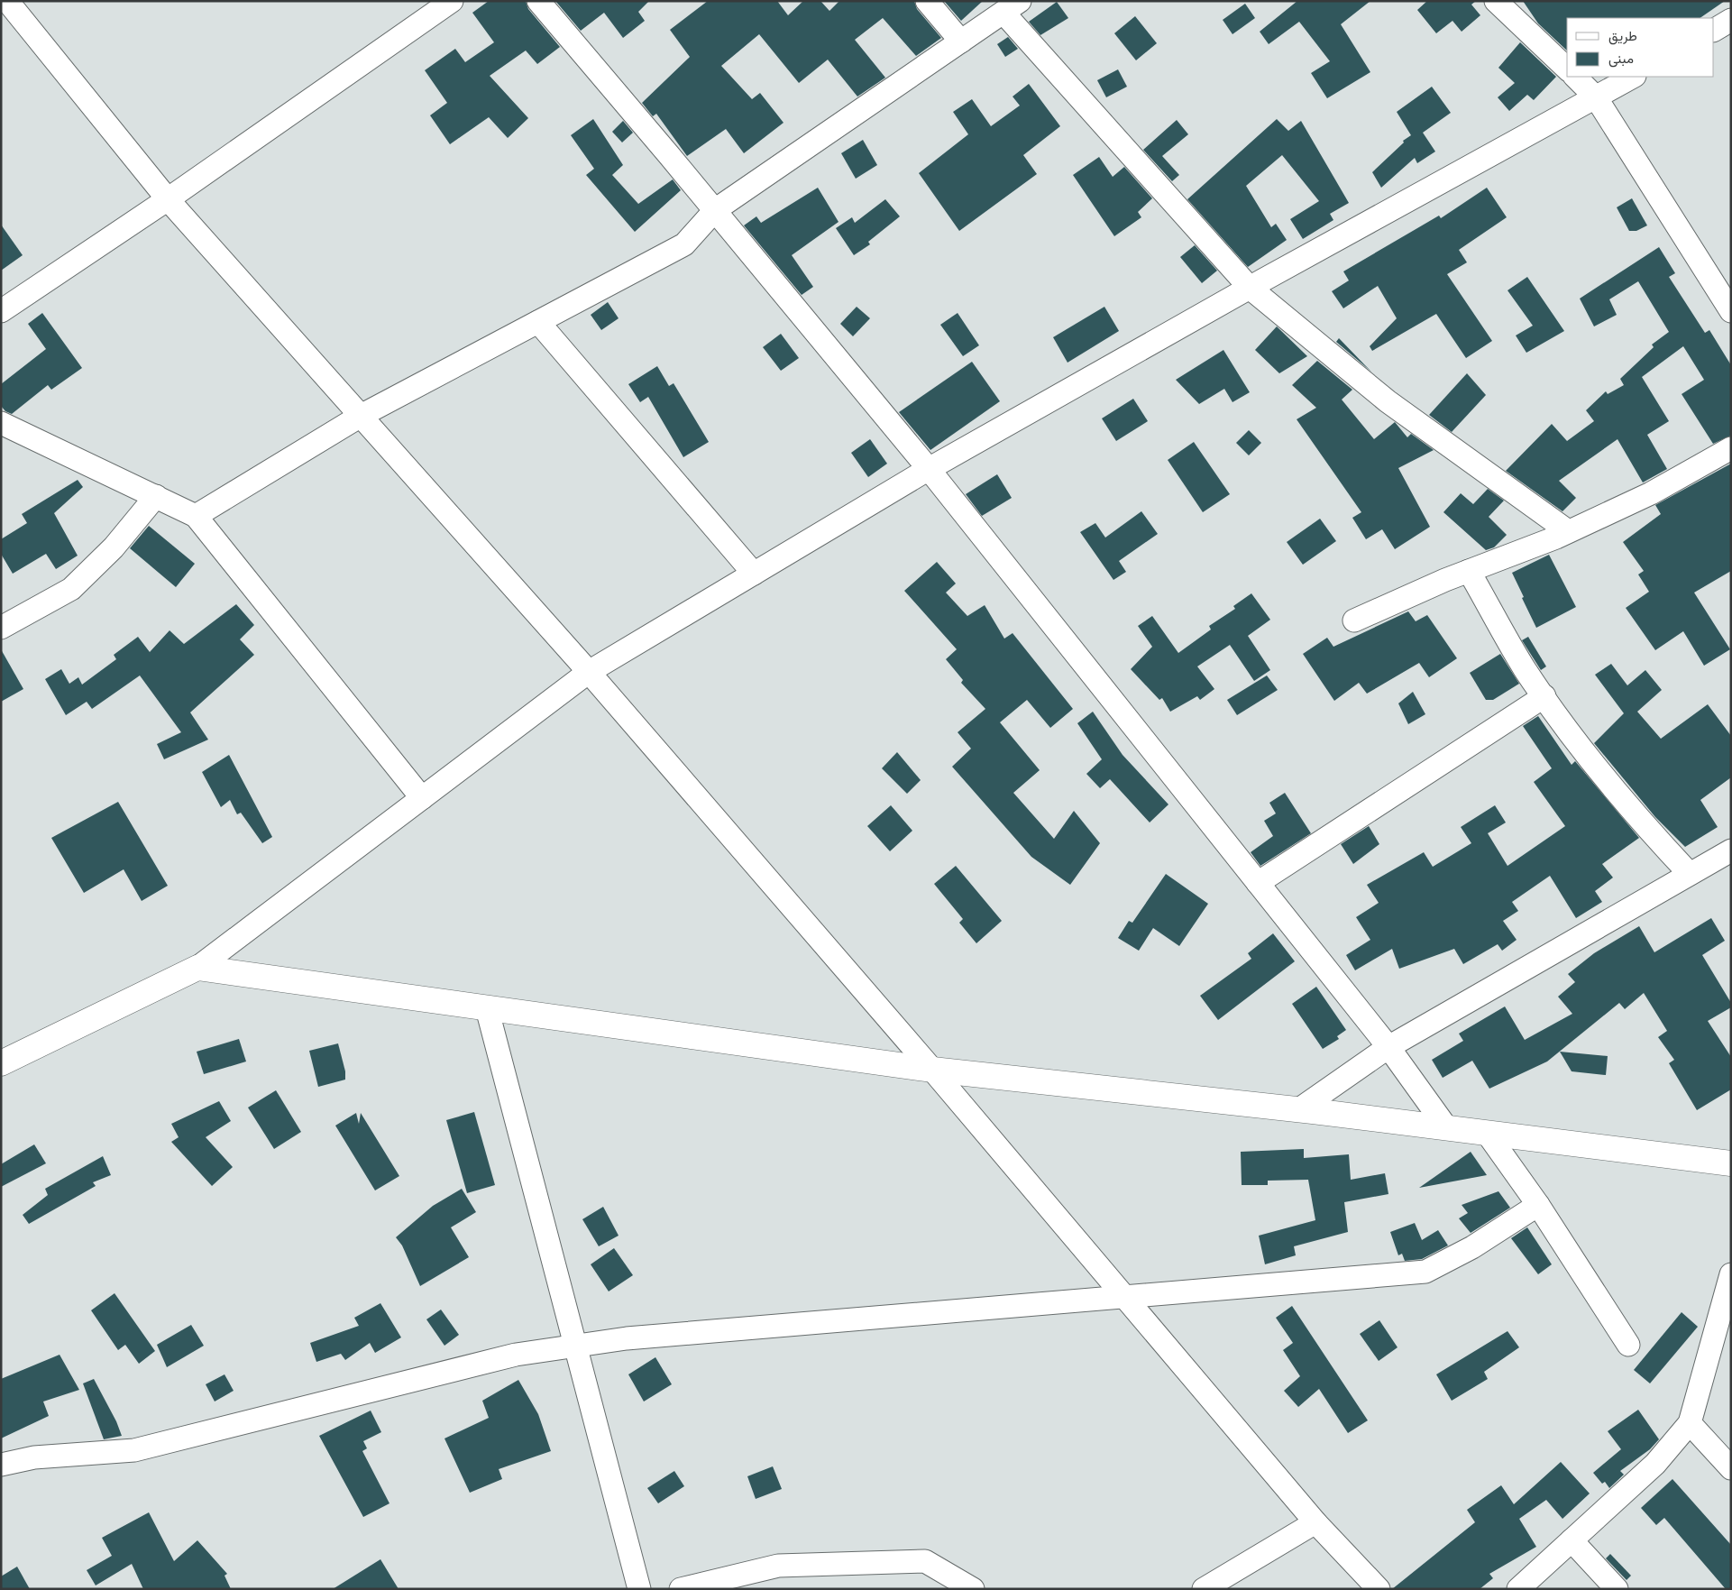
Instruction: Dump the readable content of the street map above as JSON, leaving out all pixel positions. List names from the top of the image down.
{
  "legend": ["طريق", "مبنى"]
}
